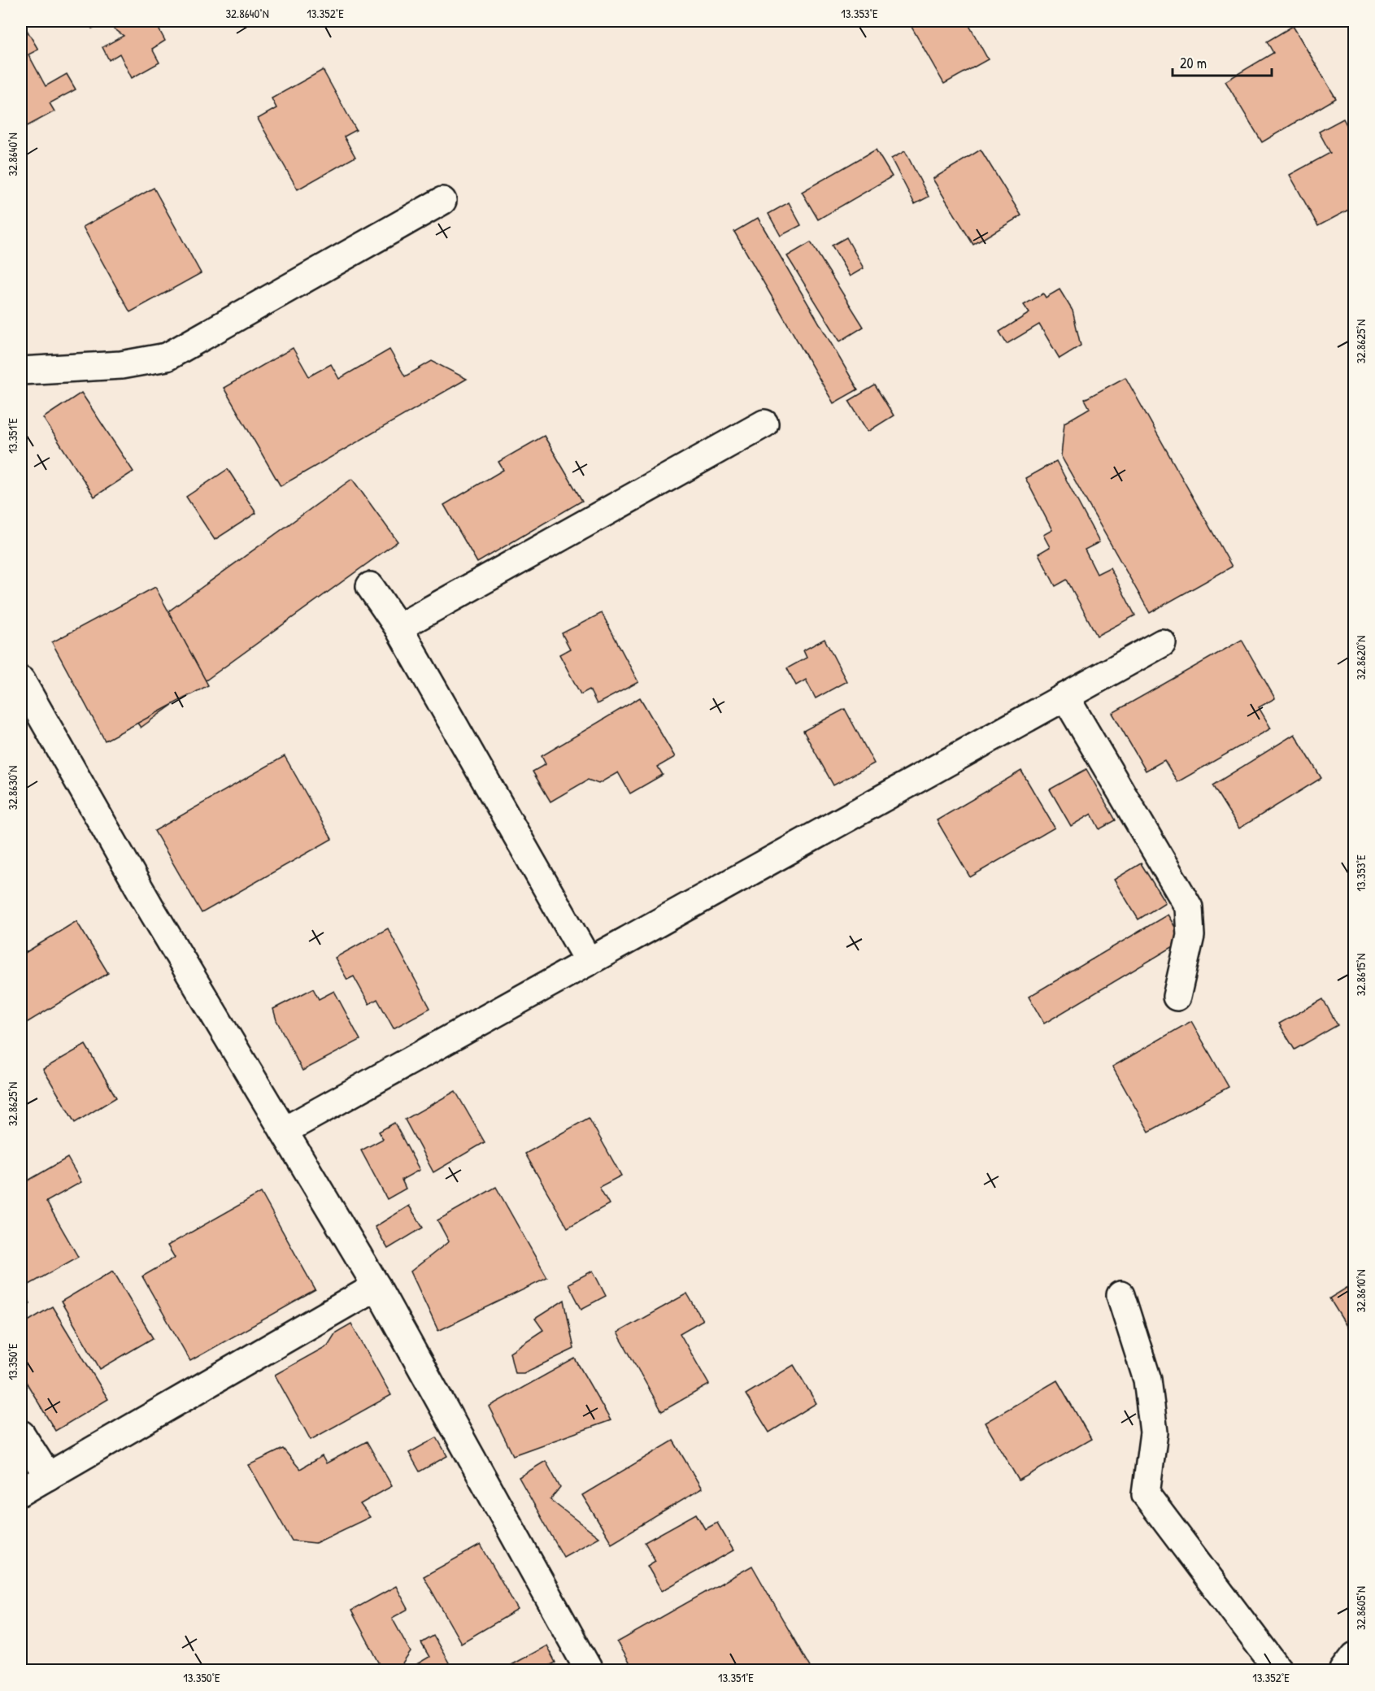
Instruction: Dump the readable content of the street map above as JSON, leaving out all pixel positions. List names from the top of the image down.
{
  "scale_bar": "20 m",
  "coordinates": [
    "32.8640°N",
    "13.352°E",
    "13.353°E",
    "32.8625°N",
    "13.351°E",
    "32.8620°N",
    "32.8630°N",
    "32.8615°N",
    "32.8610°N",
    "13.350°E",
    "32.8605°N"
  ]
}
